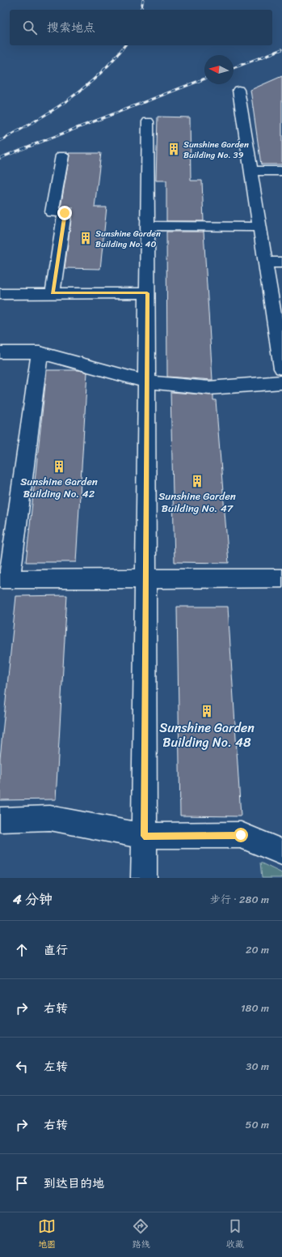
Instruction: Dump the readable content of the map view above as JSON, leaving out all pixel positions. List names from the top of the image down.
{
  "places": {
    "building": [
      "Sunshine Garden Building No. 39",
      "Sunshine Garden Building No. 40",
      "Sunshine Garden Building No. 42",
      "Sunshine Garden Building No. 47",
      "Sunshine Garden Building No. 48"
    ]
  },
  "north": "left",
  "page": {
    "search": "搜索地点",
    "heading": ["4 分钟", "步行 · 280 m"],
    "list": [
      ["直行", "20 m"],
      ["右转", "180 m"],
      ["左转", "30 m"],
      ["右转", "50 m"],
      "到达目的地"
    ],
    "nav": ["地图", "路线", "收藏"]
  }
}
